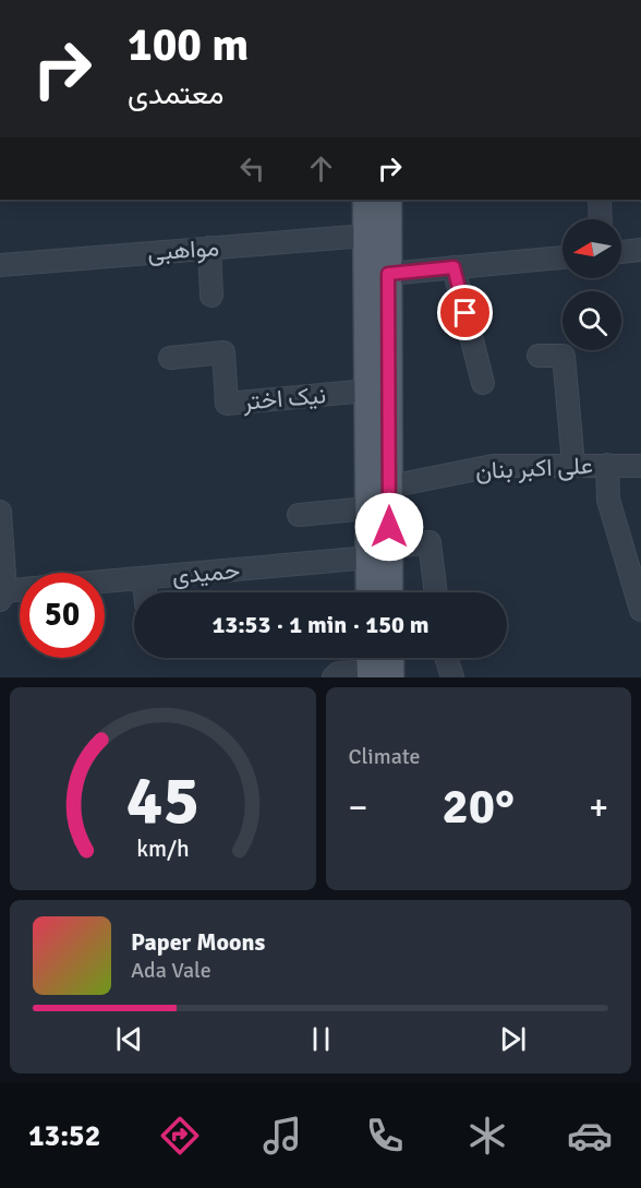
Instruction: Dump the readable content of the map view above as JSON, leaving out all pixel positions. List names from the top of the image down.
{
  "streets": {
    "street": [
      "مواهبی",
      "نیک اختر",
      "علی اکبر بنان",
      "حمیدی"
    ]
  },
  "north": "left",
  "page": {
    "turn": ["100 m", "معتمدی"],
    "limit": "50",
    "trip": "13:53 · 1 min · 150 m",
    "tile": "Climate",
    "heat": ["−", "20°", "+"],
    "song": ["Paper Moons", "Ada Vale"],
    "tabs": "13:52",
    "gauge": ["45", "km/h"]
  }
}
